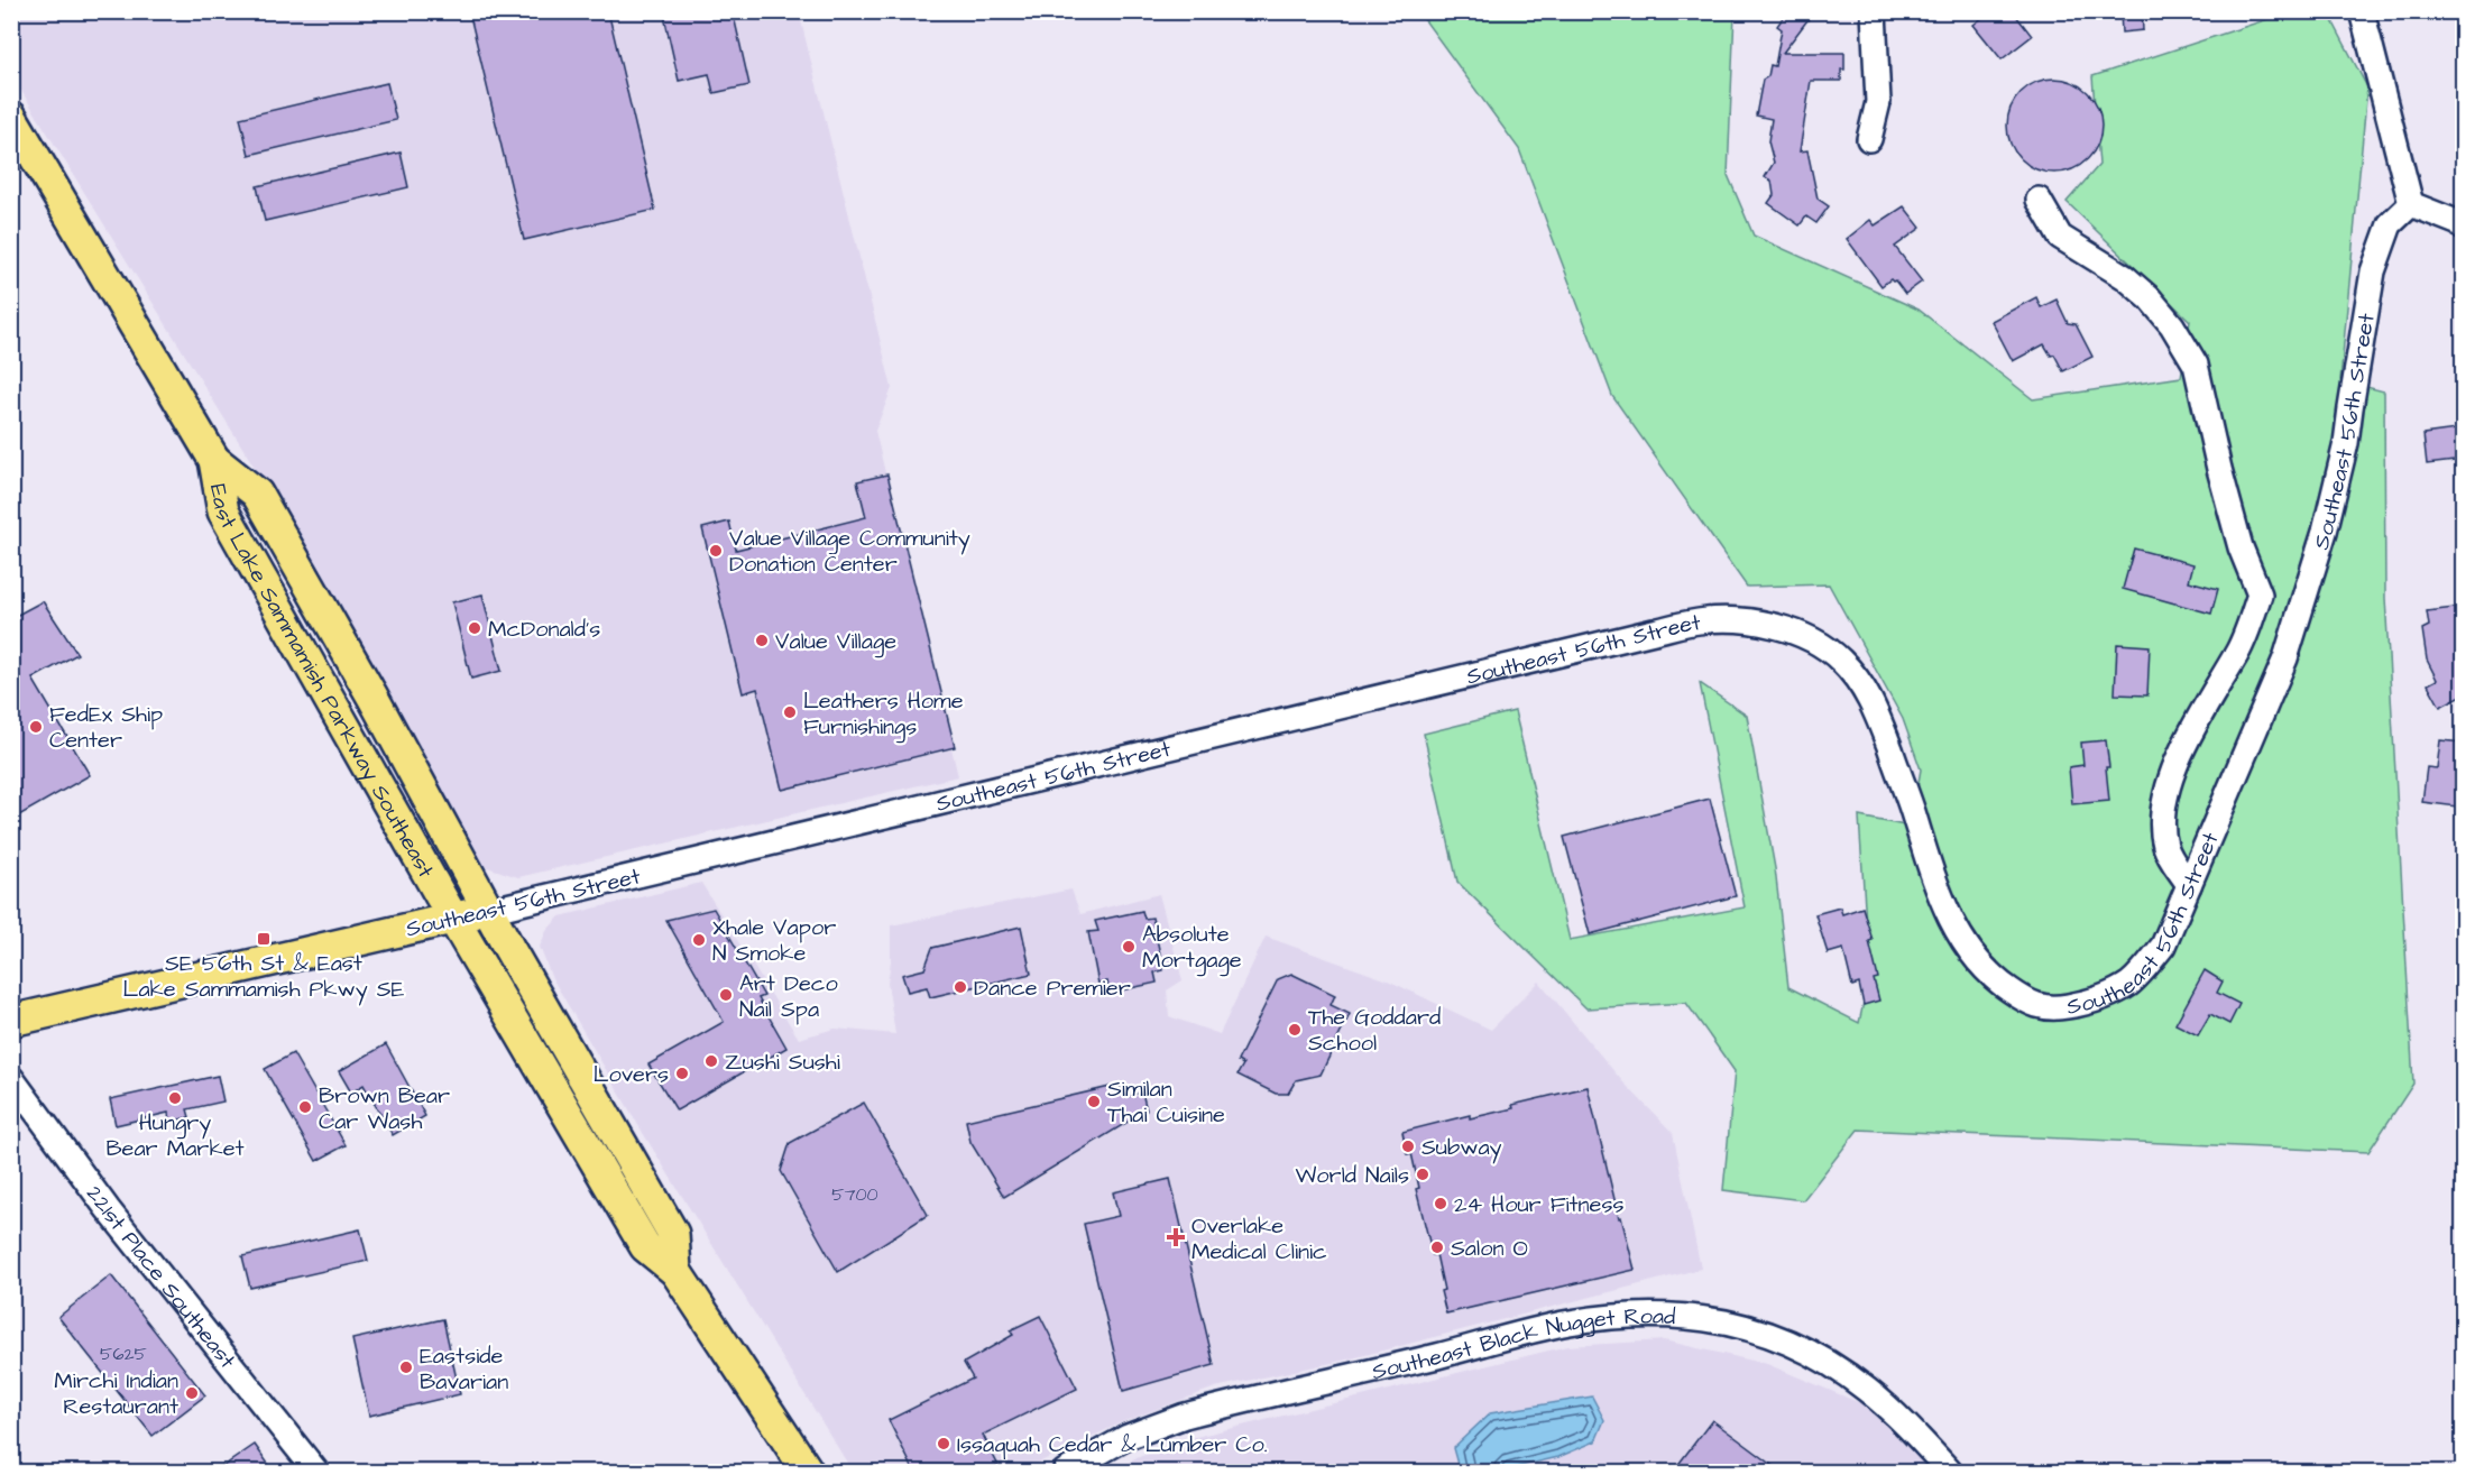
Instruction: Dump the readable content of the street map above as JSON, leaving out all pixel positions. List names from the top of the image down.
{
  "streets": {
    "main road": ["Southeast 56th Street", "East Lake Sammamish Parkway Southeast"],
    "street": ["221st Place Southeast", "Southeast Black Nugget Road"]
  },
  "crossings": [
    ["Southeast 56th Street", "East Lake Sammamish Parkway Southeast"]
  ],
  "places": {
    "other": [
      "Value Village Community Donation Center",
      "McDonald's",
      "Value Village",
      "Leathers Home Furnishings",
      "FedEx Ship Center",
      "Xhale Vapor N Smoke",
      "Absolute Mortgage",
      "Dance Premier",
      "Art Deco Nail Spa",
      "The Goddard School",
      "Zushi Sushi",
      "Lovers",
      "Hungry Bear Market",
      "Similan Thai Cuisine",
      "Brown Bear Car Wash",
      "Subway",
      "World Nails",
      "24 Hour Fitness",
      "Salon O",
      "Eastside Bavarian",
      "Mirchi Indian Restaurant",
      "Issaquah Cedar & Lumber Co."
    ],
    "transit": ["SE 56th St & East Lake Sammamish Pkwy SE"],
    "health": ["Overlake Medical Clinic"]
  },
  "house_numbers": ["5700", "5625"]
}
